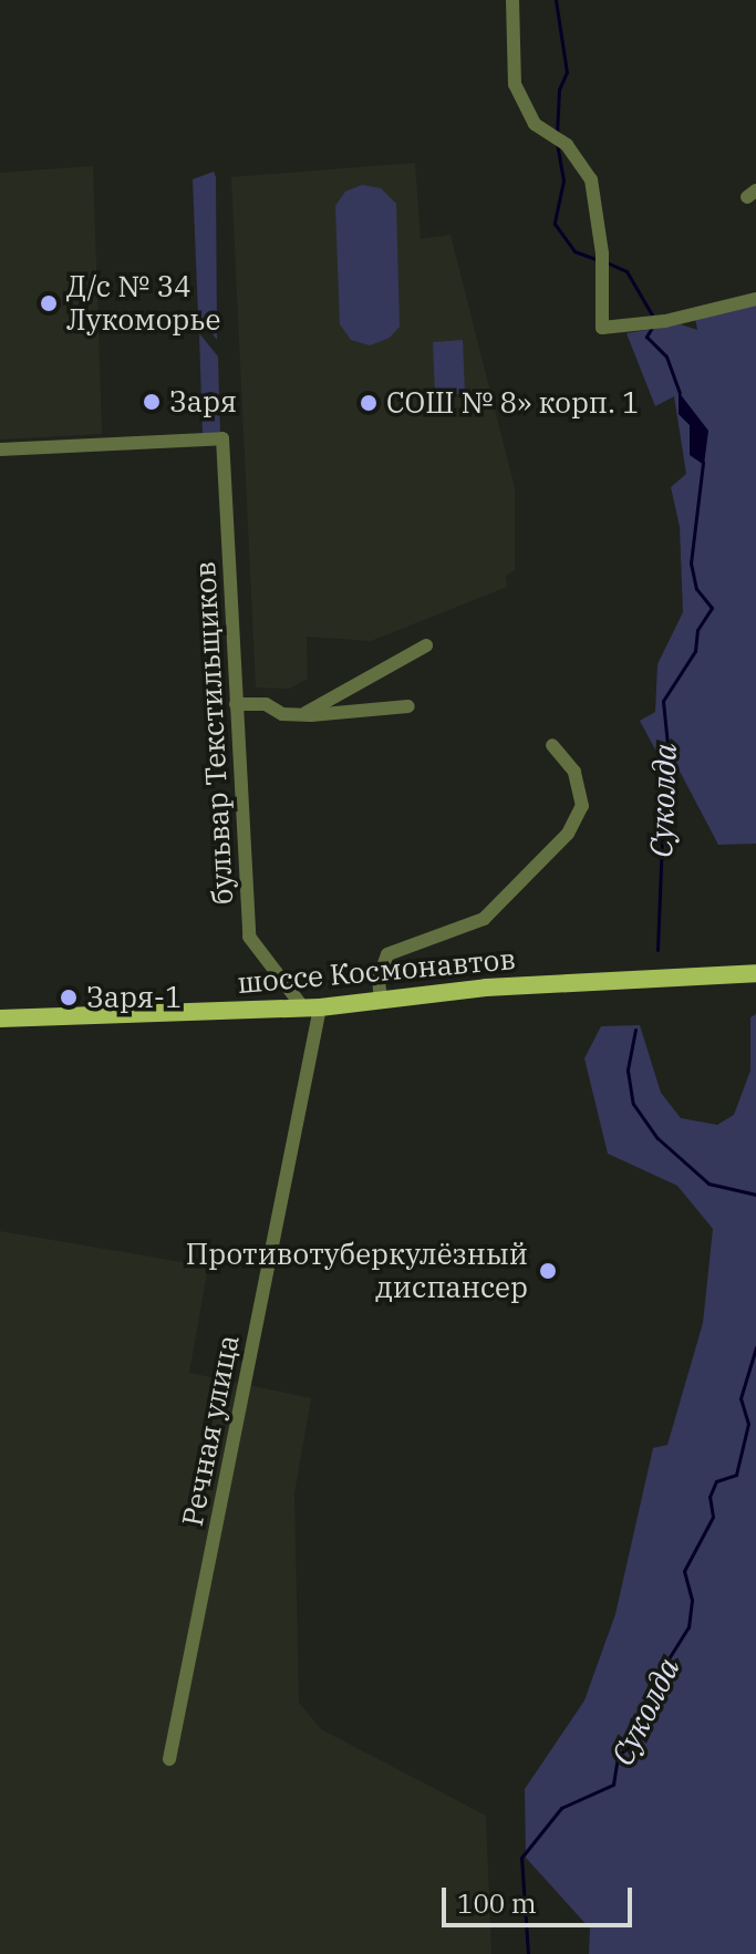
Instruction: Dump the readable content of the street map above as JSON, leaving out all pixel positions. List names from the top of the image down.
{
  "streets": {
    "main road": ["шоссе Космонавтов"],
    "street": ["бульвар Текстильщиков", "Речная улица"]
  },
  "crossings": [
    ["бульвар Текстильщиков", "шоссе Космонавтов"],
    ["бульвар Текстильщиков", "Речная улица"],
    ["шоссе Космонавтов", "Речная улица"]
  ],
  "water": ["Суколда"],
  "places": [
    "Д/с № 34 Лукоморье",
    "Заря",
    "СОШ № 8» корп. 1",
    "Заря-1",
    "Противотуберкулёзный диспансер"
  ],
  "scale_bar": "100 m"
}
